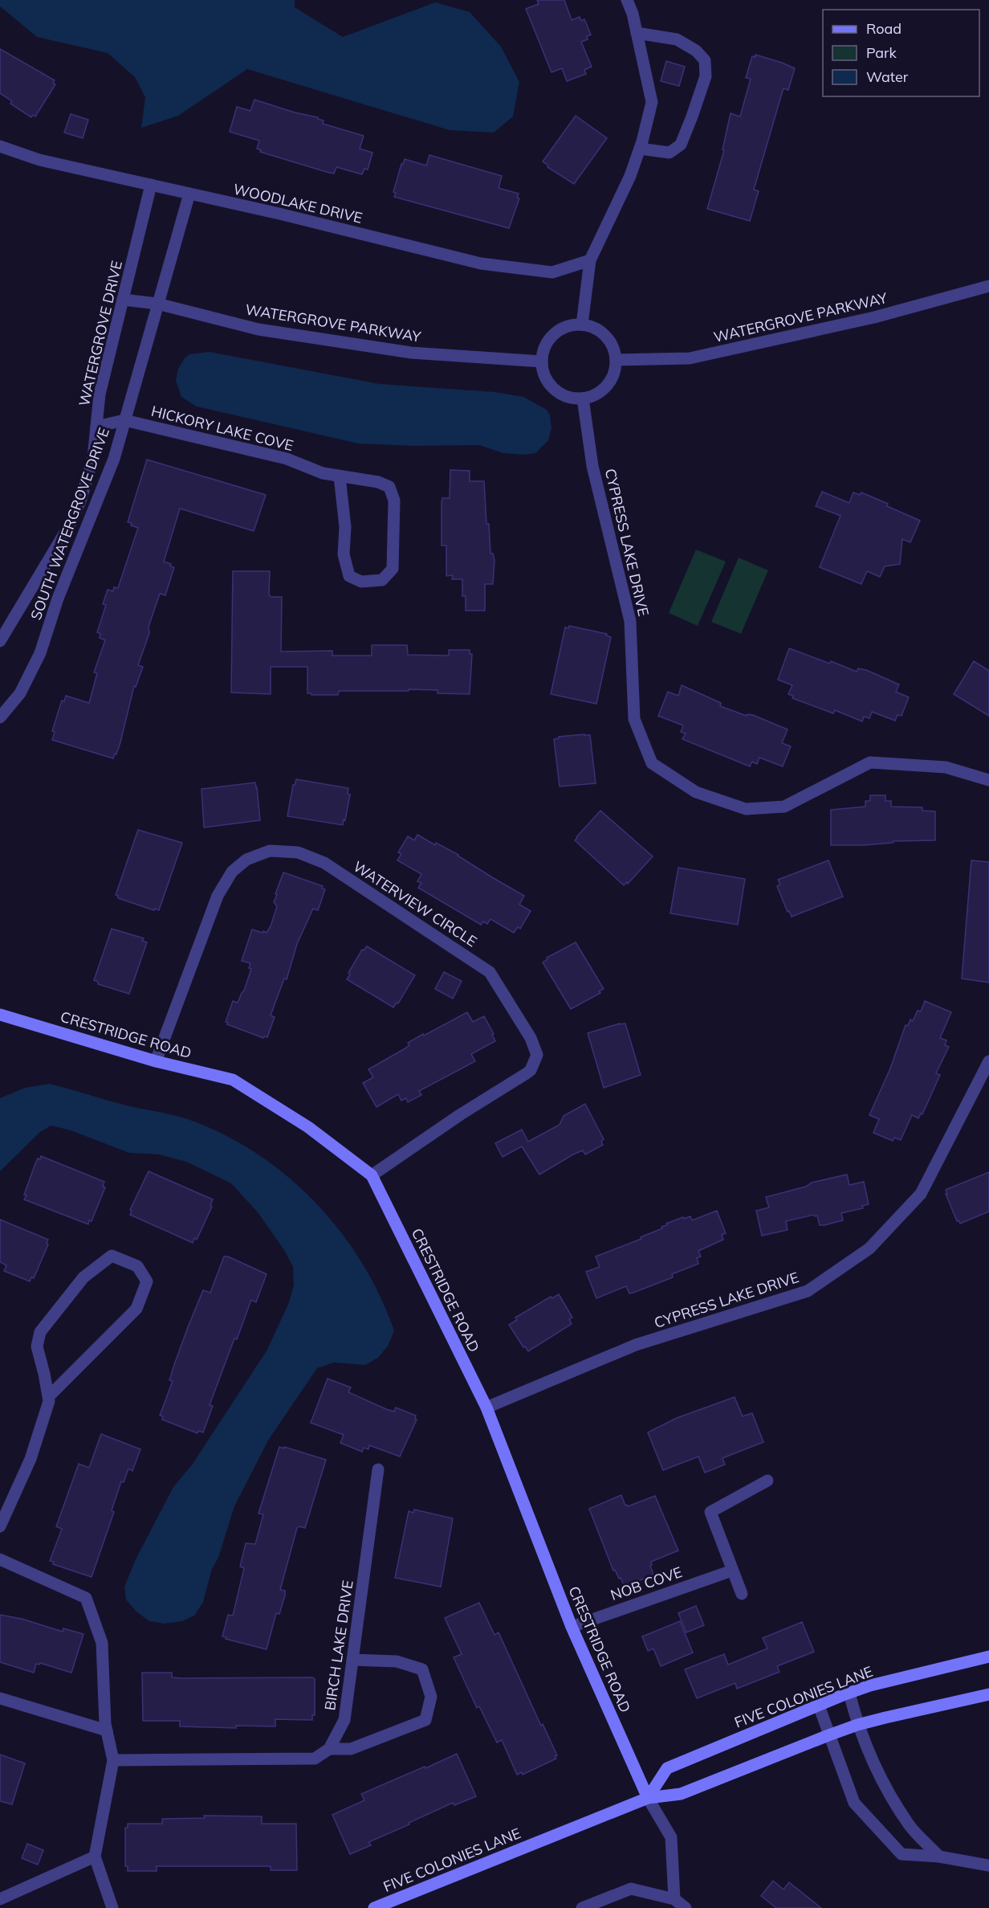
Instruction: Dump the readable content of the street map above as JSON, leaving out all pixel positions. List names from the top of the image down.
{
  "streets": {
    "street": [
      "WOODLAKE DRIVE",
      "WATERGROVE PARKWAY",
      "WATERGROVE DRIVE",
      "HICKORY LAKE COVE",
      "SOUTH WATERGROVE DRIVE",
      "CYPRESS LAKE DRIVE",
      "WATERVIEW CIRCLE",
      "CRESTRIDGE ROAD",
      "NOB COVE",
      "BIRCH LAKE DRIVE",
      "FIVE COLONIES LANE"
    ]
  },
  "crossings": [
    ["WOODLAKE DRIVE", "WATERGROVE DRIVE"],
    ["WOODLAKE DRIVE", "SOUTH WATERGROVE DRIVE"],
    ["WATERGROVE PARKWAY", "WATERGROVE DRIVE"],
    ["WATERGROVE PARKWAY", "SOUTH WATERGROVE DRIVE"],
    ["WATERGROVE PARKWAY", "CYPRESS LAKE DRIVE"],
    ["WATERGROVE DRIVE", "HICKORY LAKE COVE"],
    ["HICKORY LAKE COVE", "SOUTH WATERGROVE DRIVE"],
    ["CYPRESS LAKE DRIVE", "CRESTRIDGE ROAD"],
    ["WATERVIEW CIRCLE", "CRESTRIDGE ROAD"],
    ["CRESTRIDGE ROAD", "NOB COVE"],
    ["CRESTRIDGE ROAD", "FIVE COLONIES LANE"]
  ],
  "legend": ["Road", "Park", "Water"]
}
